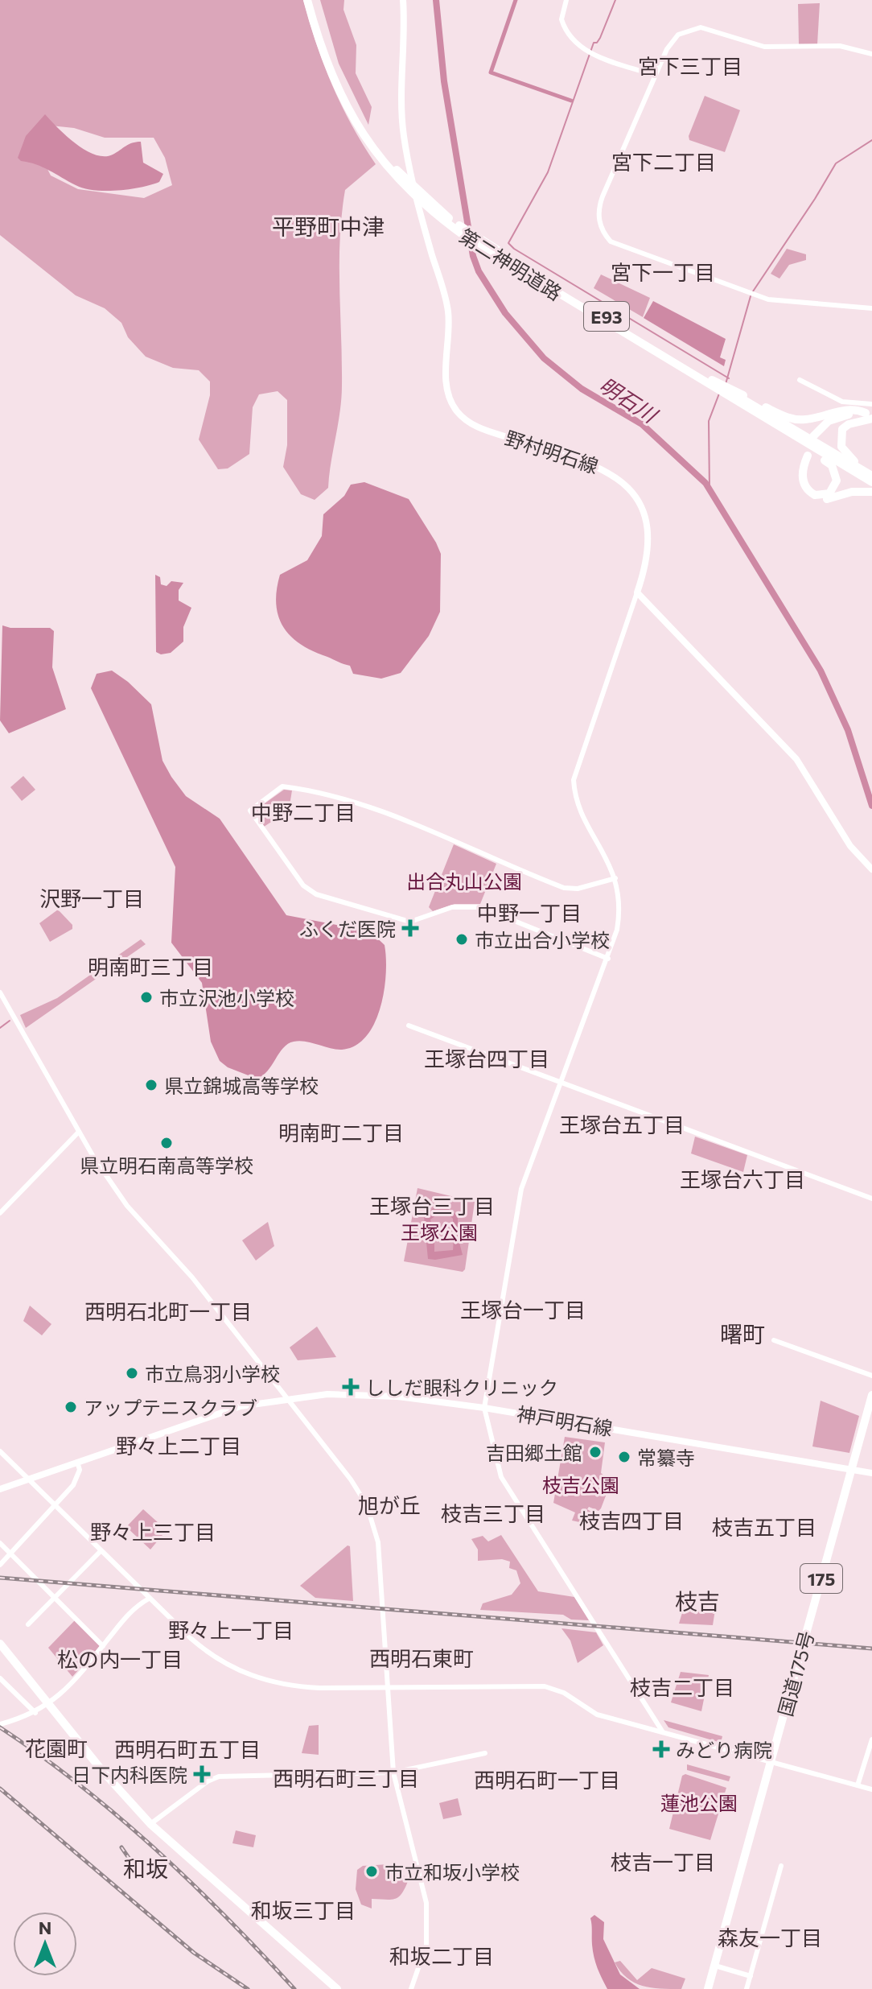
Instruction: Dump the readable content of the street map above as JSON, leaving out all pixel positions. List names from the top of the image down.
{
  "streets": {
    "highway": [
      "第二神明道路",
      "E93",
      "175",
      "国道175号"
    ],
    "main road": ["野村明石線", "神戸明石線"]
  },
  "crossings": [
    ["神戸明石線", "国道175号"]
  ],
  "districts": [
    "宮下三丁目",
    "宮下二丁目",
    "平野町中津",
    "宮下一丁目",
    "中野二丁目",
    "沢野一丁目",
    "中野一丁目",
    "明南町三丁目",
    "王塚台四丁目",
    "王塚台五丁目",
    "明南町二丁目",
    "王塚台六丁目",
    "王塚台三丁目",
    "王塚台一丁目",
    "西明石北町一丁目",
    "曙町",
    "野々上二丁目",
    "旭が丘",
    "枝吉三丁目",
    "枝吉四丁目",
    "枝吉五丁目",
    "野々上三丁目",
    "枝吉",
    "野々上一丁目",
    "西明石東町",
    "松の内一丁目",
    "枝吉二丁目",
    "花園町",
    "西明石町五丁目",
    "西明石町三丁目",
    "西明石町一丁目",
    "枝吉一丁目",
    "和坂",
    "和坂三丁目",
    "森友一丁目",
    "和坂二丁目"
  ],
  "water": ["明石川"],
  "parks": [
    "出合丸山公園",
    "王塚公園",
    "枝吉公園",
    "蓮池公園"
  ],
  "places": {
    "health": [
      "ふくだ医院",
      "ししだ眼科クリニック",
      "みどり病院",
      "日下内科医院"
    ],
    "other": [
      "市立出合小学校",
      "市立沢池小学校",
      "県立錦城高等学校",
      "県立明石南高等学校",
      "市立鳥羽小学校",
      "アップテニスクラブ",
      "吉田郷土館",
      "常纂寺",
      "市立和坂小学校"
    ]
  },
  "north": "top"
}
